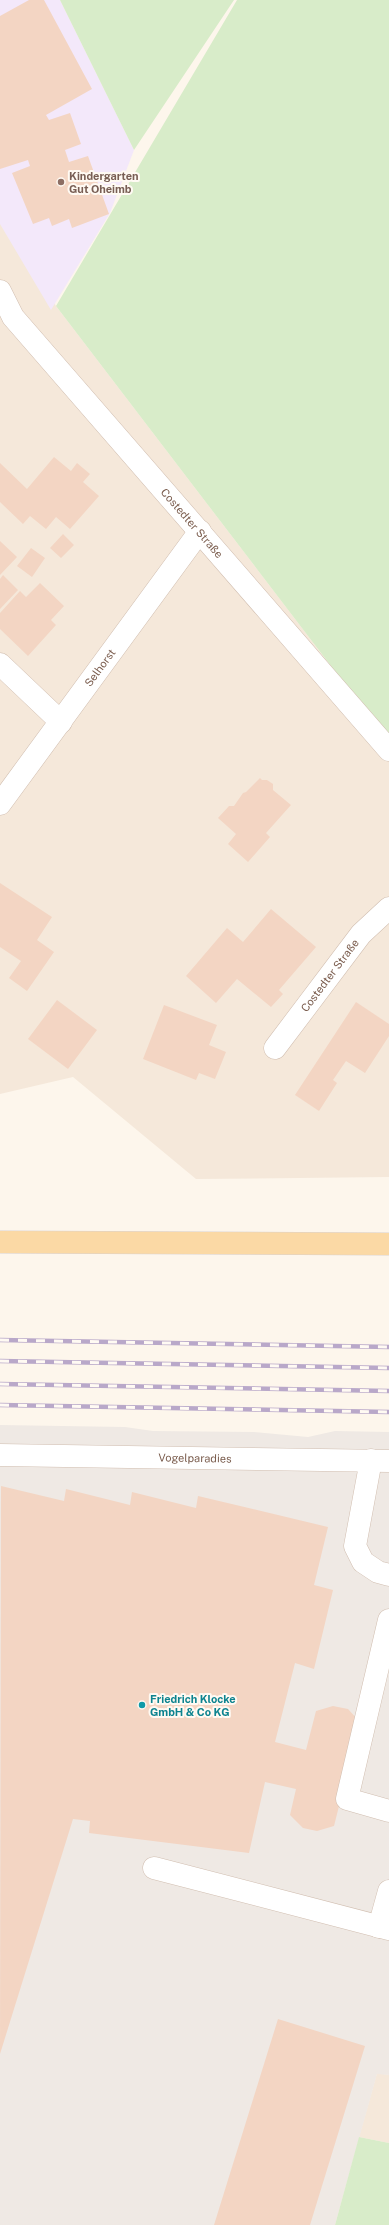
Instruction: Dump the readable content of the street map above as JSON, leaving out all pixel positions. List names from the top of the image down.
{
  "streets": {
    "street": ["Costedter Straße", "Selhorst", "Vogelparadies"]
  },
  "crossings": [
    ["Costedter Straße", "Selhorst"]
  ],
  "places": ["Kindergarten Gut Oheimb", "Friedrich Klocke GmbH & Co KG"]
}
